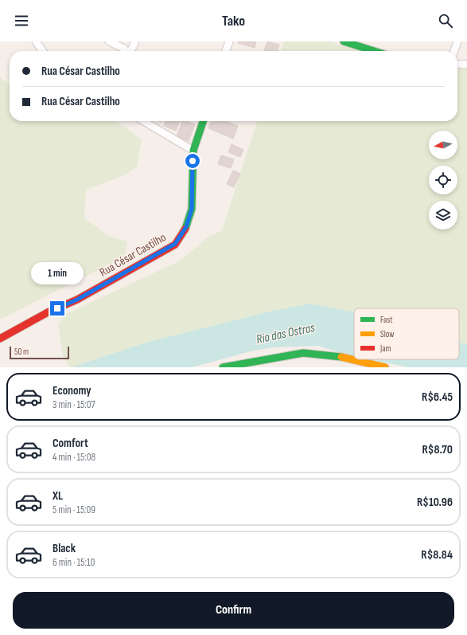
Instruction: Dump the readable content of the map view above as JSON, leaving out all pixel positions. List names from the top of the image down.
{
  "streets": {
    "street": ["Rua César Castilho"]
  },
  "water": ["Rio das Ostras"],
  "legend": ["Fast", "Slow", "Jam"],
  "scale_bar": "50 m",
  "north": "left",
  "page": {
    "header": "Tako",
    "banner": ["Rua César Castilho", "Rua César Castilho"],
    "bubble": "1 min",
    "scale": "50 m",
    "list": [
      {
        "name": "Economy",
        "note": "3 min · 15:07",
        "value": "R$6.45"
      },
      {
        "name": "Comfort",
        "note": "4 min · 15:08",
        "value": "R$8.70"
      },
      {
        "name": "XL",
        "note": "5 min · 15:09",
        "value": "R$10.96"
      },
      {
        "name": "Black",
        "note": "6 min · 15:10",
        "value": "R$8.84"
      }
    ],
    "buttons": "Confirm"
  }
}
